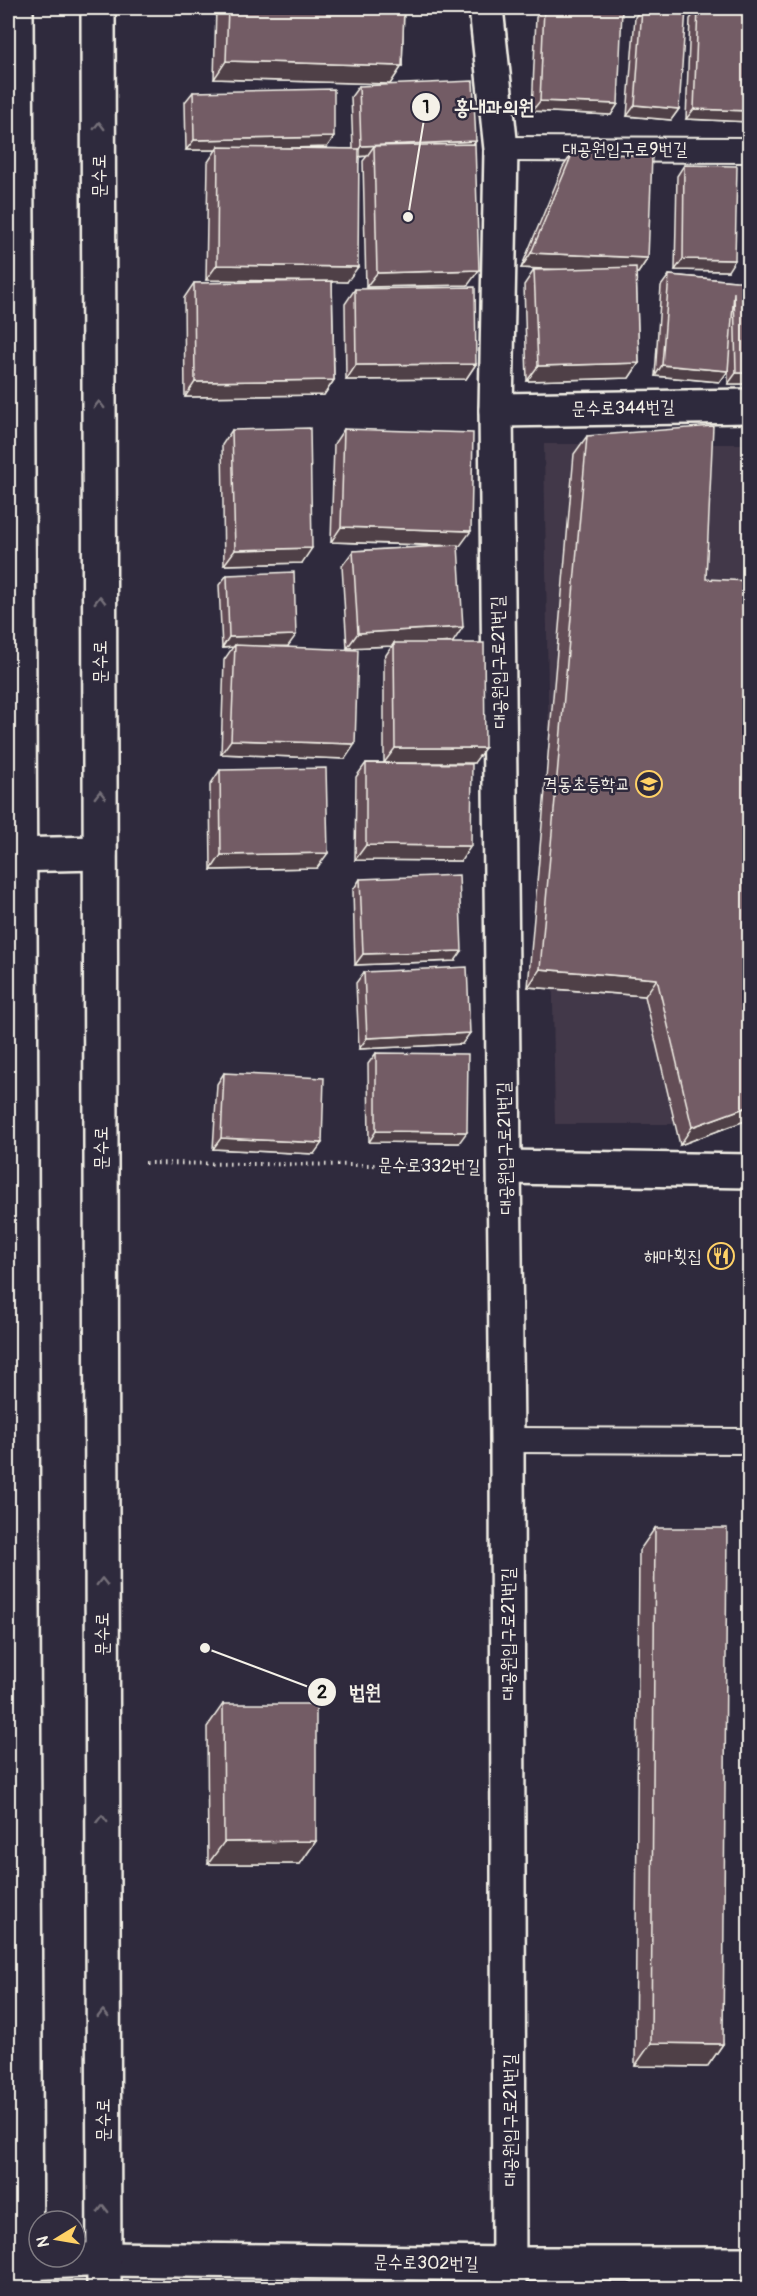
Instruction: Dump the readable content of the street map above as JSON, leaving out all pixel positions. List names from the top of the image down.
{
  "streets": {
    "main road": [
      "문수로",
      "문수로344번길",
      "대공원입구로21번길",
      "문수로332번길",
      "문수로302번길"
    ],
    "lane": ["대공원입구로9번길"]
  },
  "crossings": [
    ["대공원입구로9번길", "대공원입구로21번길"],
    ["문수로", "문수로302번길"],
    ["문수로344번길", "대공원입구로21번길"],
    ["대공원입구로21번길", "문수로332번길"],
    ["대공원입구로21번길", "문수로302번길"]
  ],
  "places": {
    "other": ["홍내과의원", "법원"],
    "school or university": ["격동초등학교"],
    "restaurant": ["해마횟집"]
  },
  "north": "left"
}
